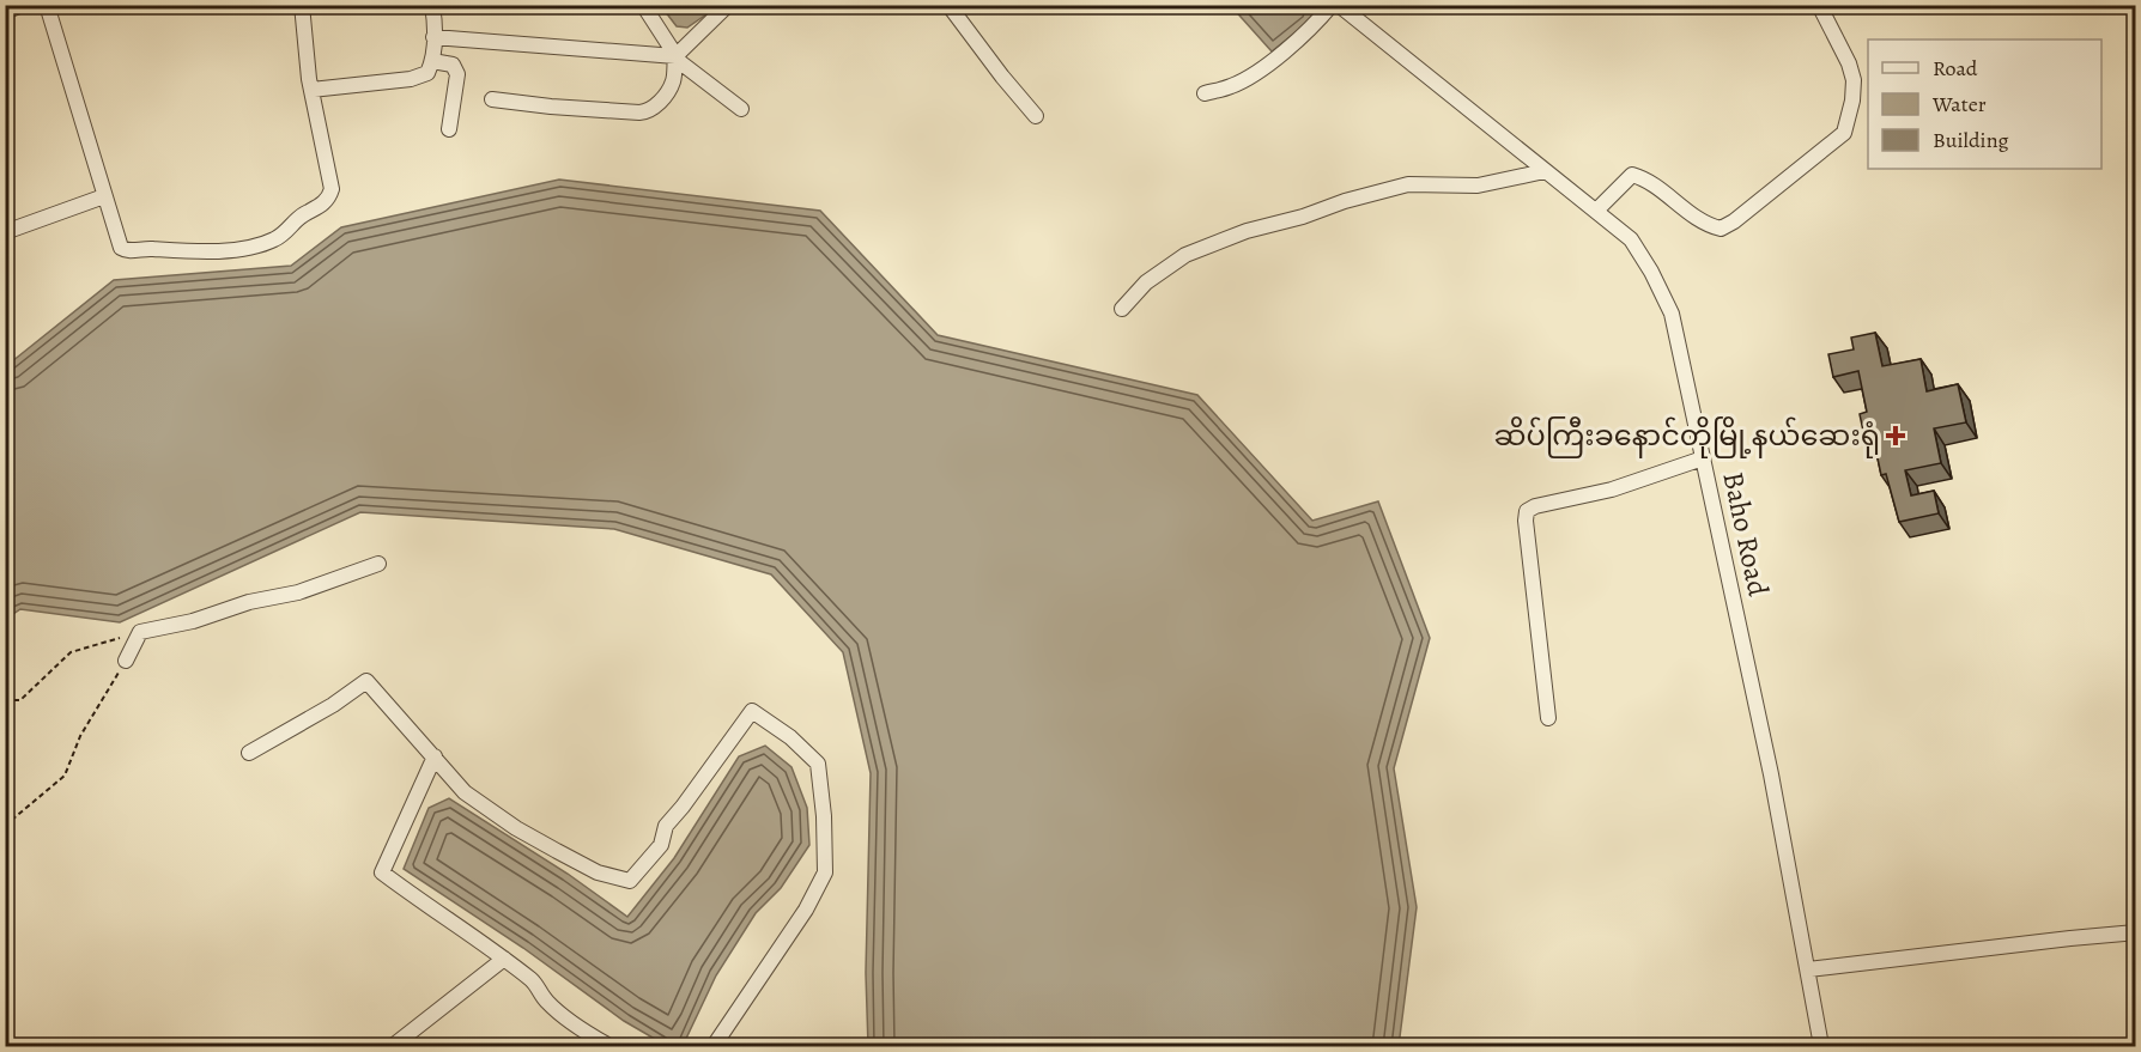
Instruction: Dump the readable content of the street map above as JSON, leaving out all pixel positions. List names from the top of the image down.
{
  "streets": {
    "street": ["Baho Road"]
  },
  "places": {
    "health": ["ဆိပ်ကြီးခနောင်တိုမြို့နယ်ဆေးရုံ"]
  },
  "legend": ["Road", "Water", "Building"]
}
